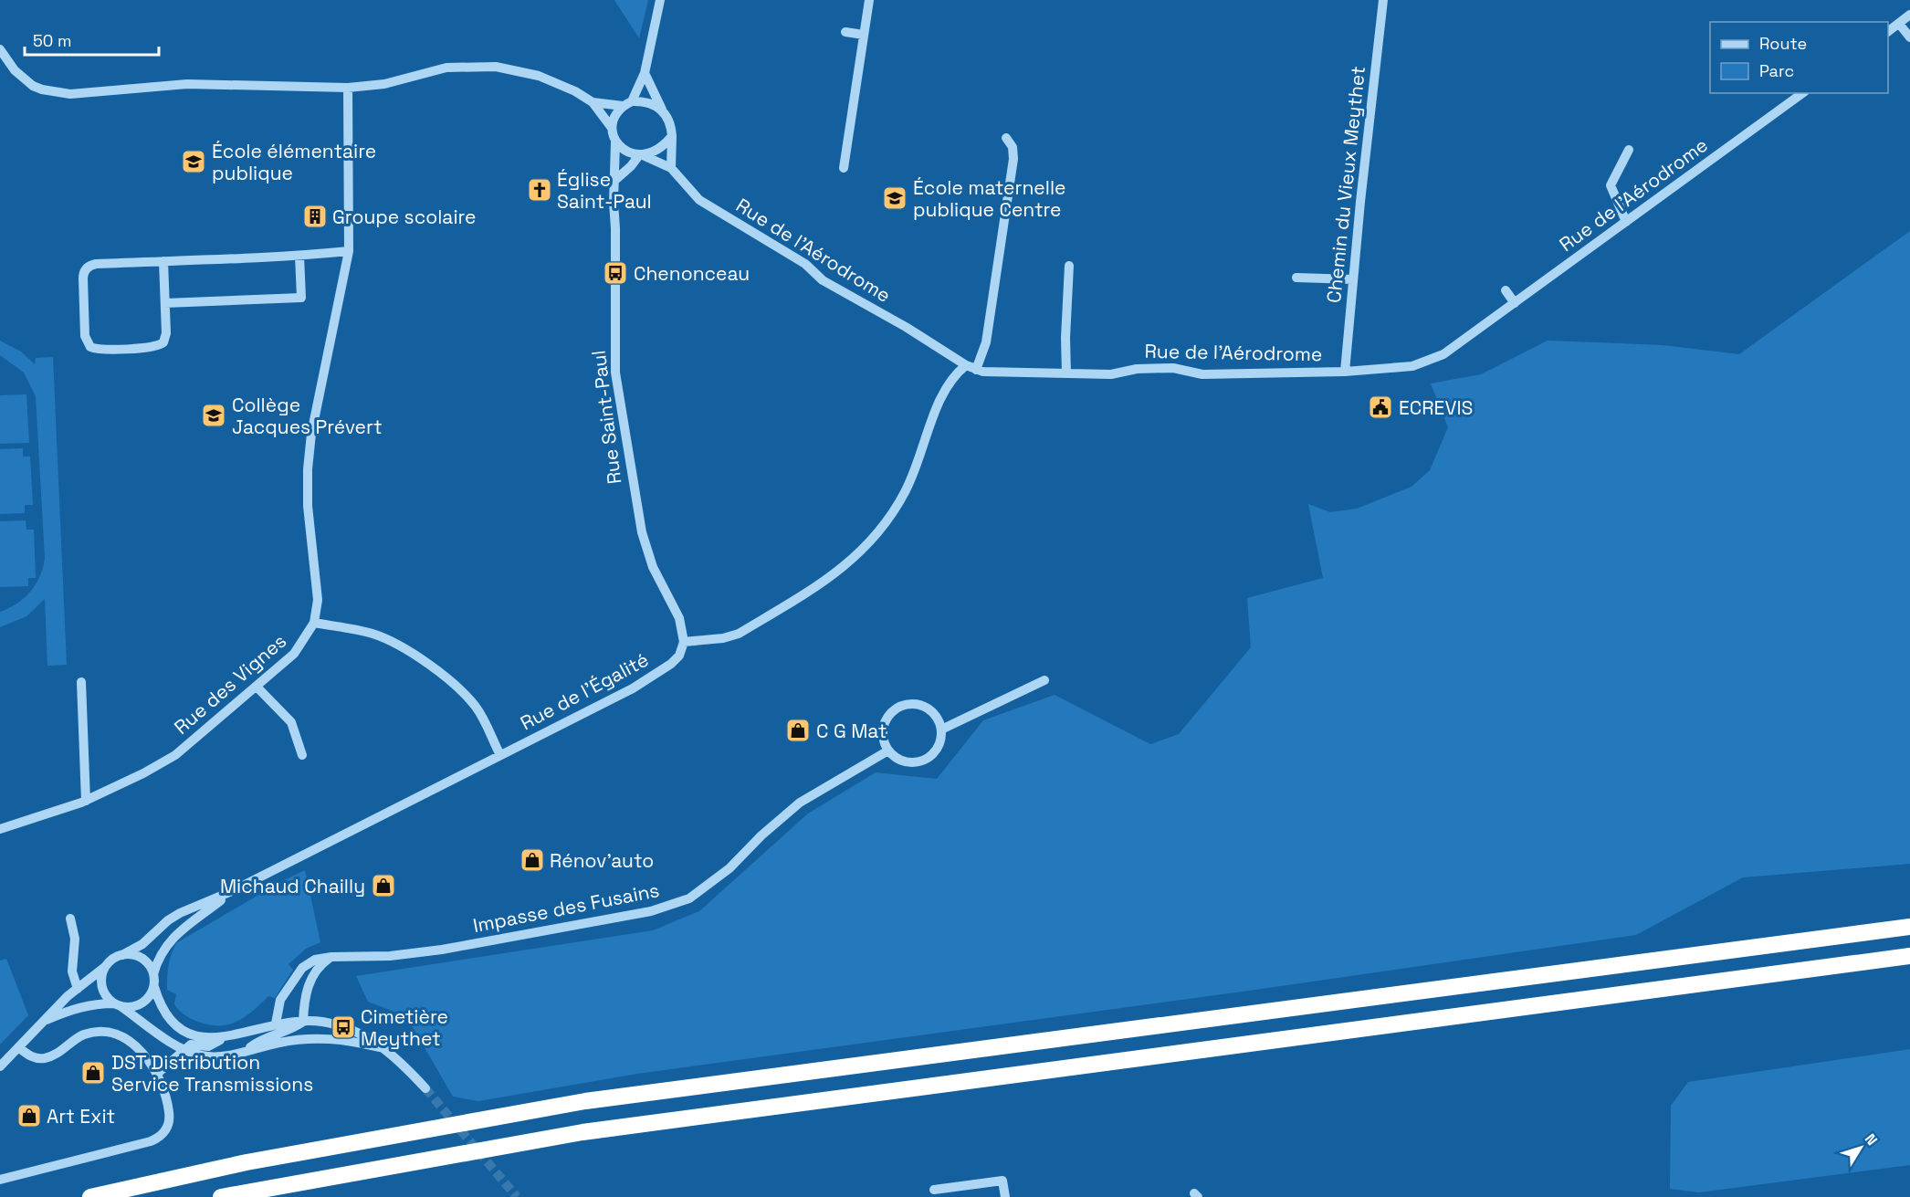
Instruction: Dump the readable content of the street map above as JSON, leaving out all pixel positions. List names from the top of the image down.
{
  "streets": {
    "street": [
      "Chemin du Vieux Meythet",
      "Rue de l'Aérodrome",
      "Rue Saint-Paul",
      "Rue des Vignes",
      "Rue de l'Égalité",
      "Impasse des Fusains"
    ]
  },
  "crossings": [
    ["Chemin du Vieux Meythet", "Rue de l'Aérodrome"],
    ["Rue de l'Aérodrome", "Rue Saint-Paul"],
    ["Rue Saint-Paul", "Rue de l'Égalité"]
  ],
  "places": {
    "school or university": ["École élémentaire publique", "École maternelle publique Centre", "Collège Jacques Prévert"],
    "church": ["Église Saint-Paul"],
    "building": ["Groupe scolaire"],
    "bus stop": ["Chenonceau", "Cimetière Meythet"],
    "public building": ["ECREVIS"],
    "shop": [
      "C G Mat",
      "Rénov'auto",
      "Michaud Chailly",
      "DST Distribution Service Transmissions",
      "Art Exit"
    ]
  },
  "legend": ["Route", "Parc"],
  "scale_bar": "50 m",
  "north": "top right"
}
